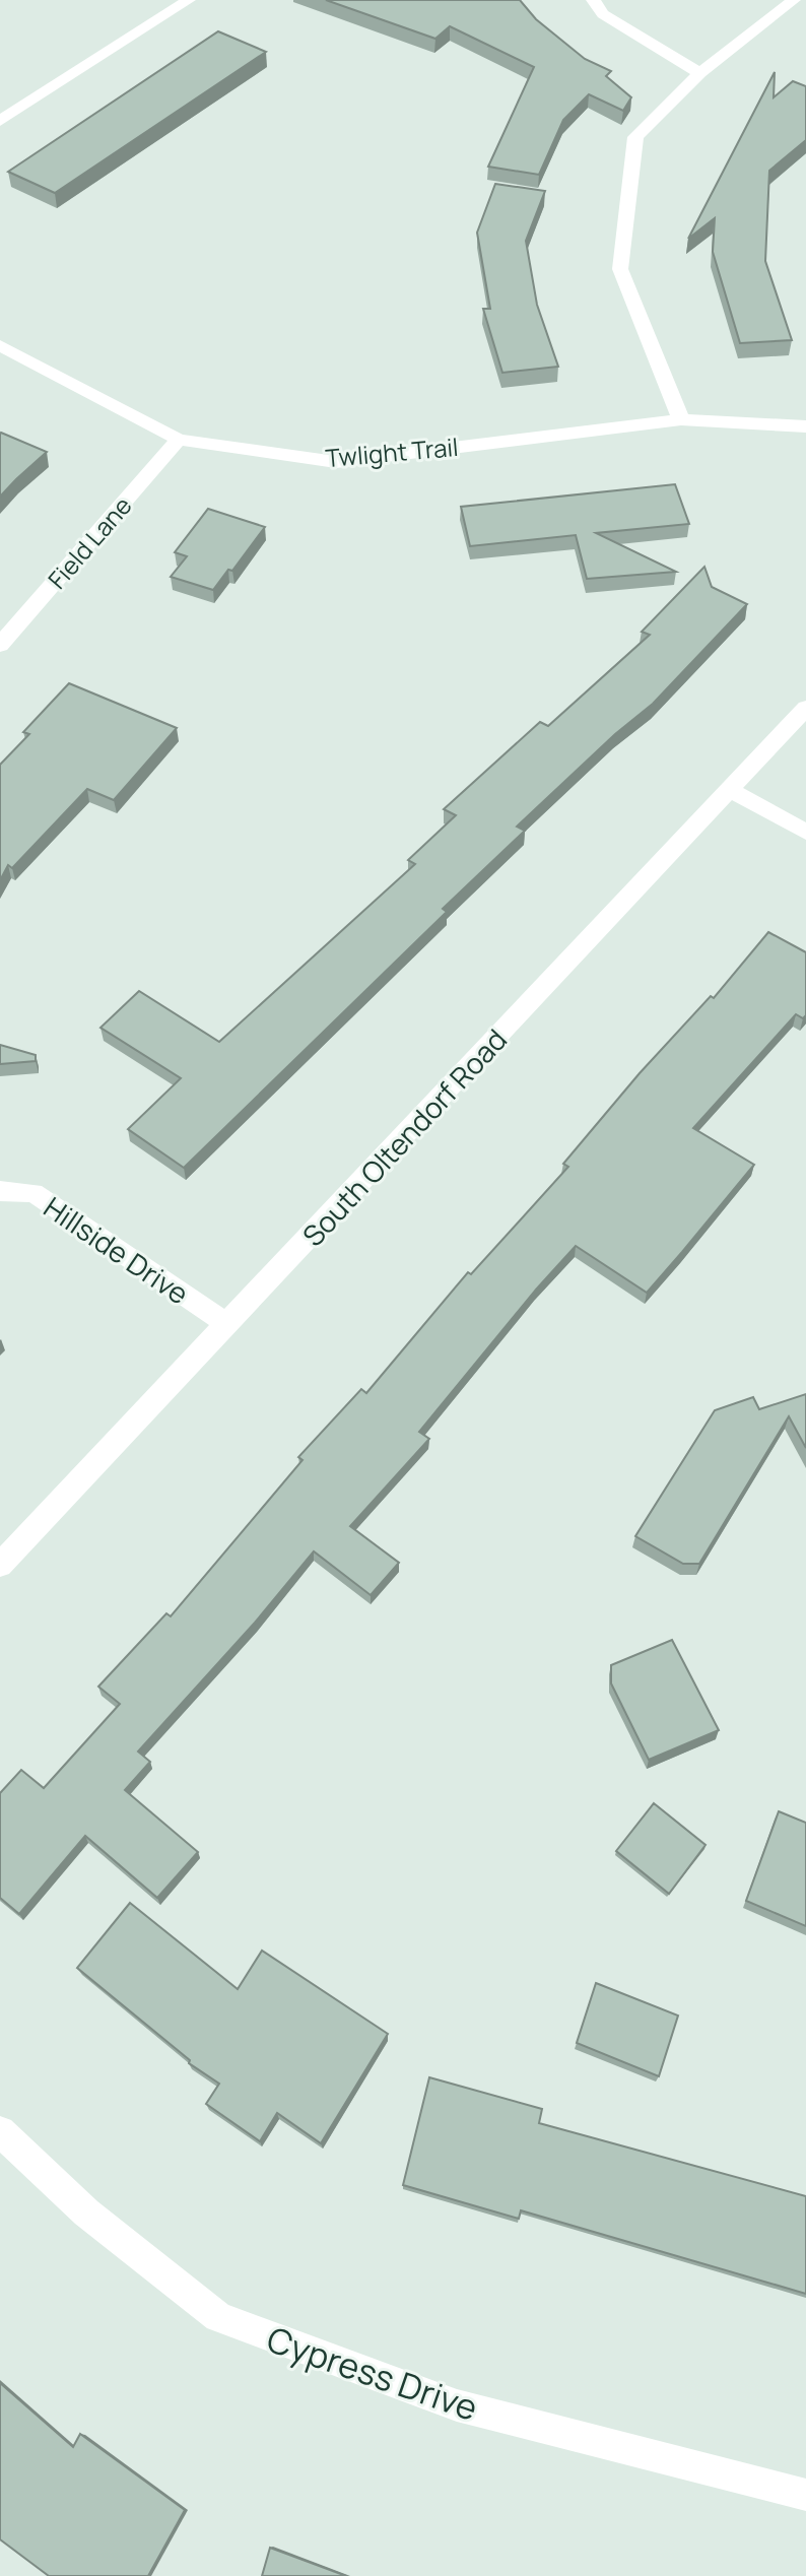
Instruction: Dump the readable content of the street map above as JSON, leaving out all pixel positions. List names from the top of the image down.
{
  "streets": {
    "street": [
      "Twlight Trail",
      "Field Lane",
      "South Oltendorf Road",
      "Hillside Drive",
      "Cypress Drive"
    ]
  },
  "crossings": [
    ["Twlight Trail", "Field Lane"],
    ["South Oltendorf Road", "Hillside Drive"]
  ]
}
